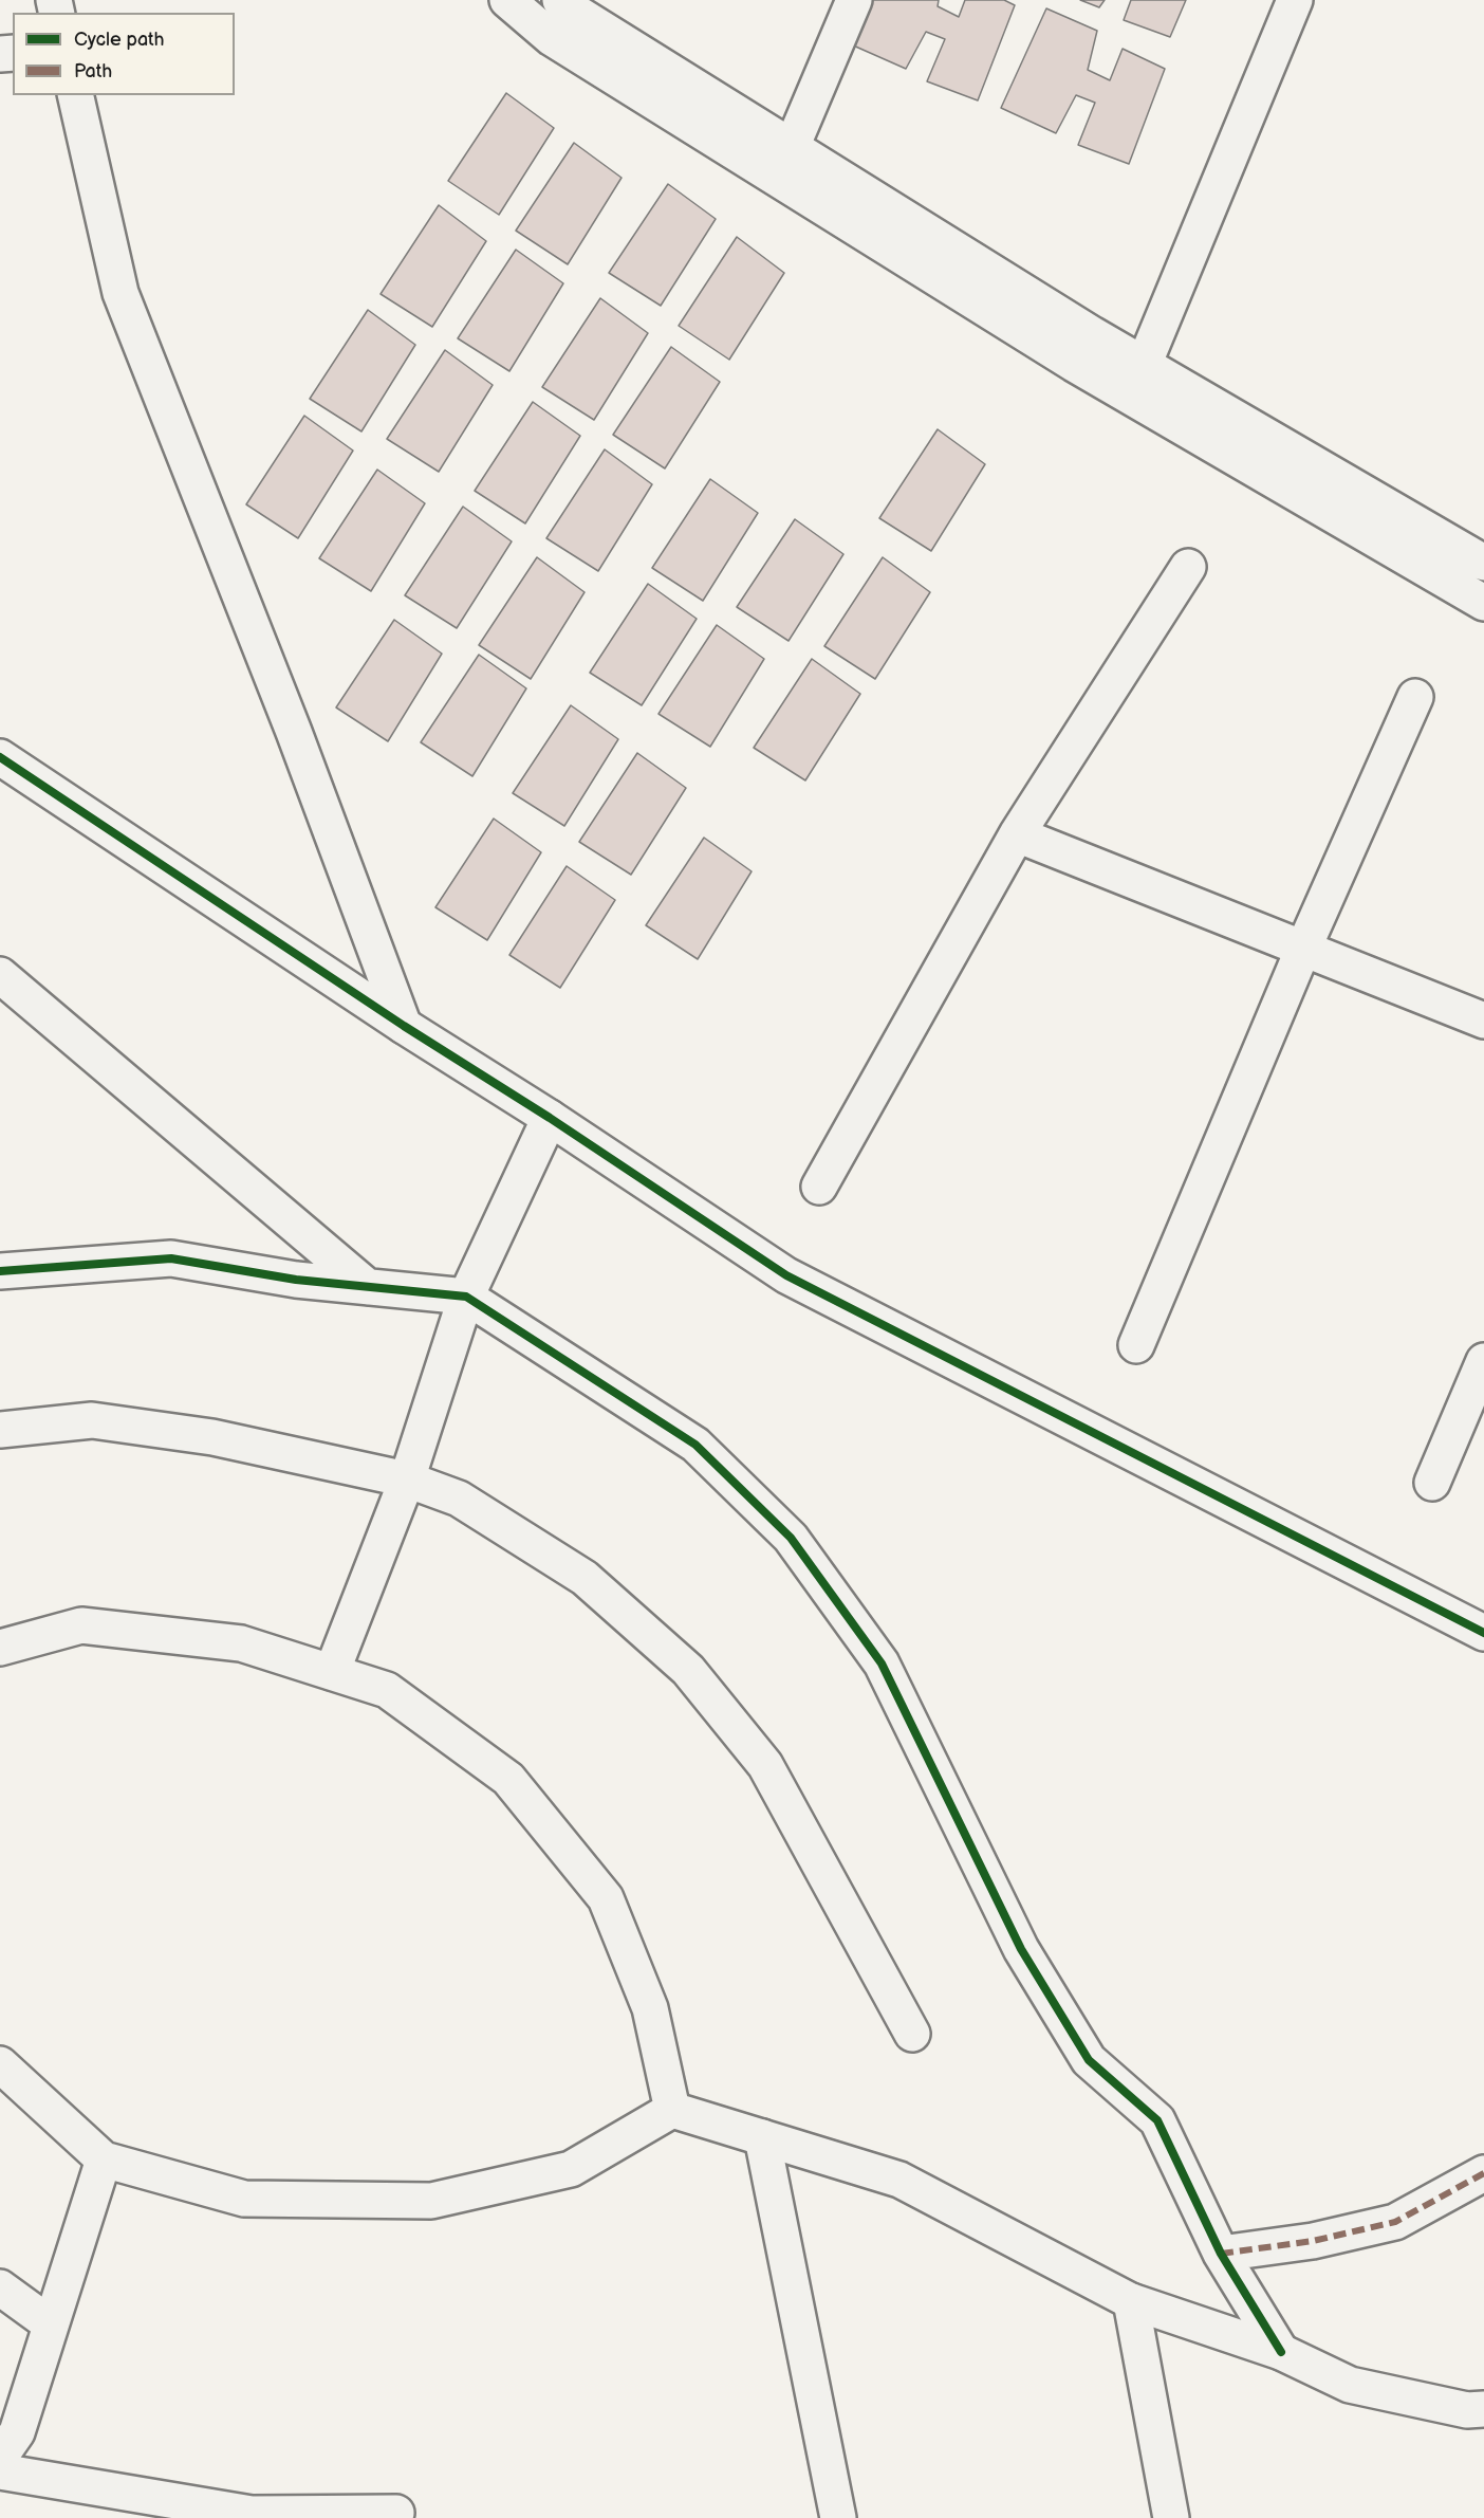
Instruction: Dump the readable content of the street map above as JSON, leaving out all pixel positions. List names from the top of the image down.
{
  "legend": ["Cycle path", "Path"]
}
